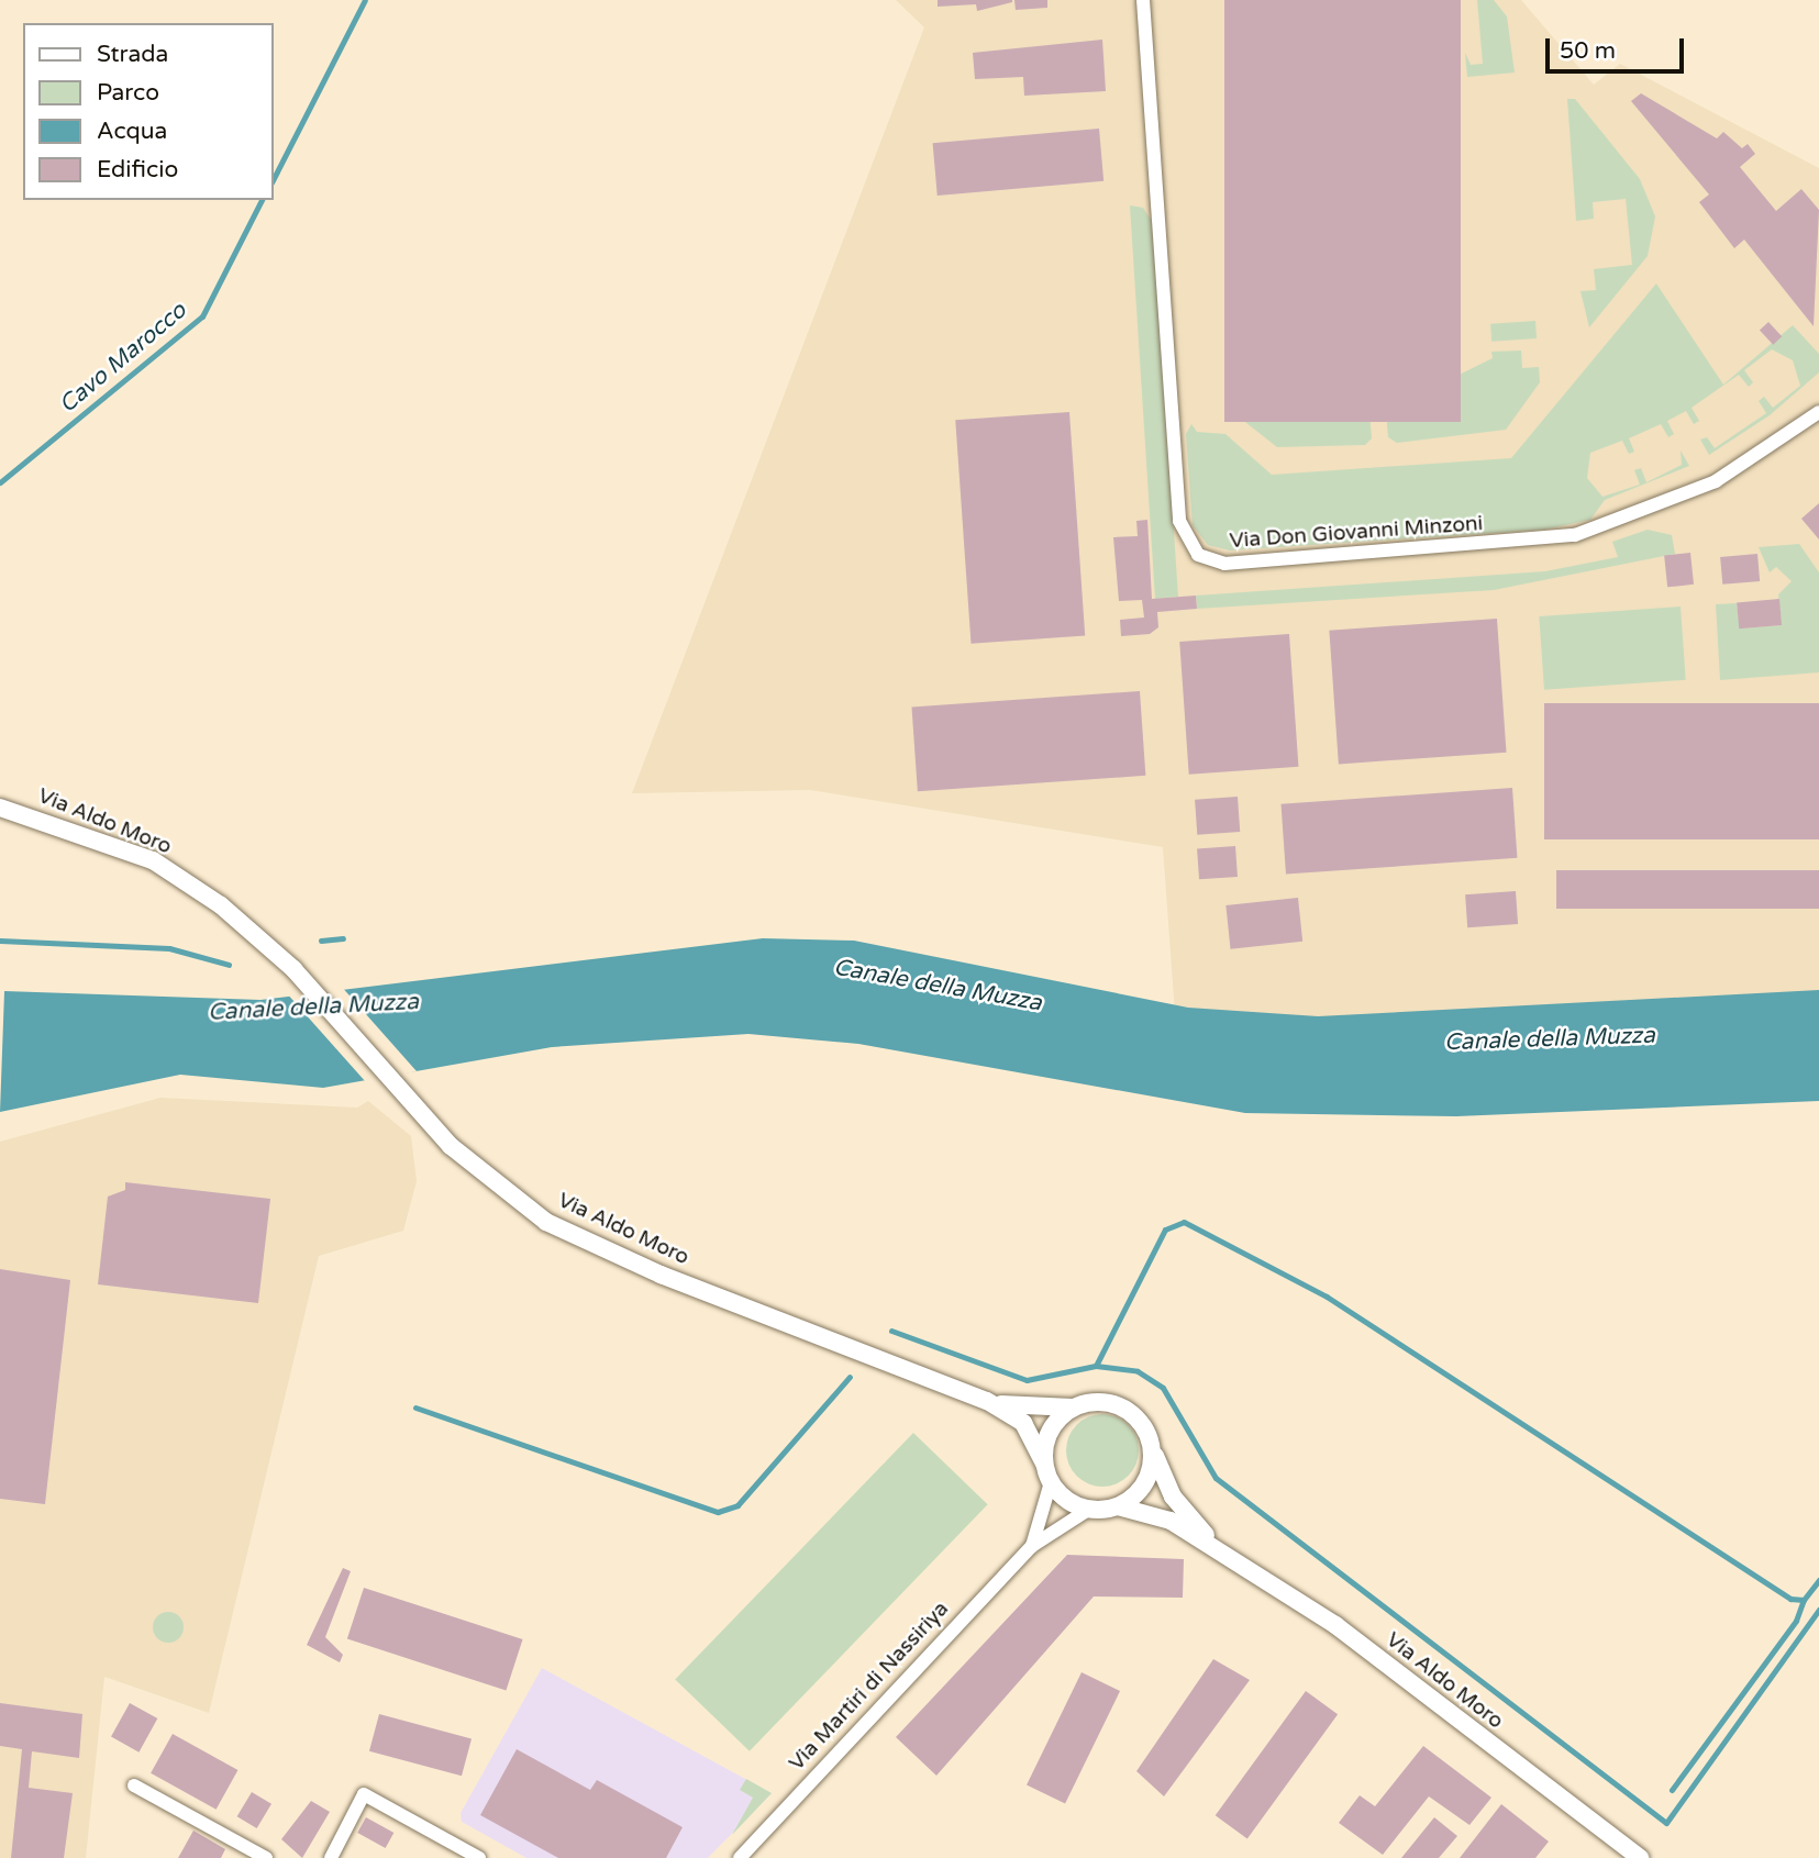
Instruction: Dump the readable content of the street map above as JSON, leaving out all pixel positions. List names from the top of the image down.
{
  "streets": {
    "street": ["Via Don Giovanni Minzoni", "Via Aldo Moro", "Via Martiri di Nassiriya"]
  },
  "crossings": [
    ["Via Aldo Moro", "Via Martiri di Nassiriya"]
  ],
  "water": ["Cavo Marocco", "Canale della Muzza"],
  "legend": [
    "Strada",
    "Parco",
    "Acqua",
    "Edificio"
  ],
  "scale_bar": "50 m"
}
